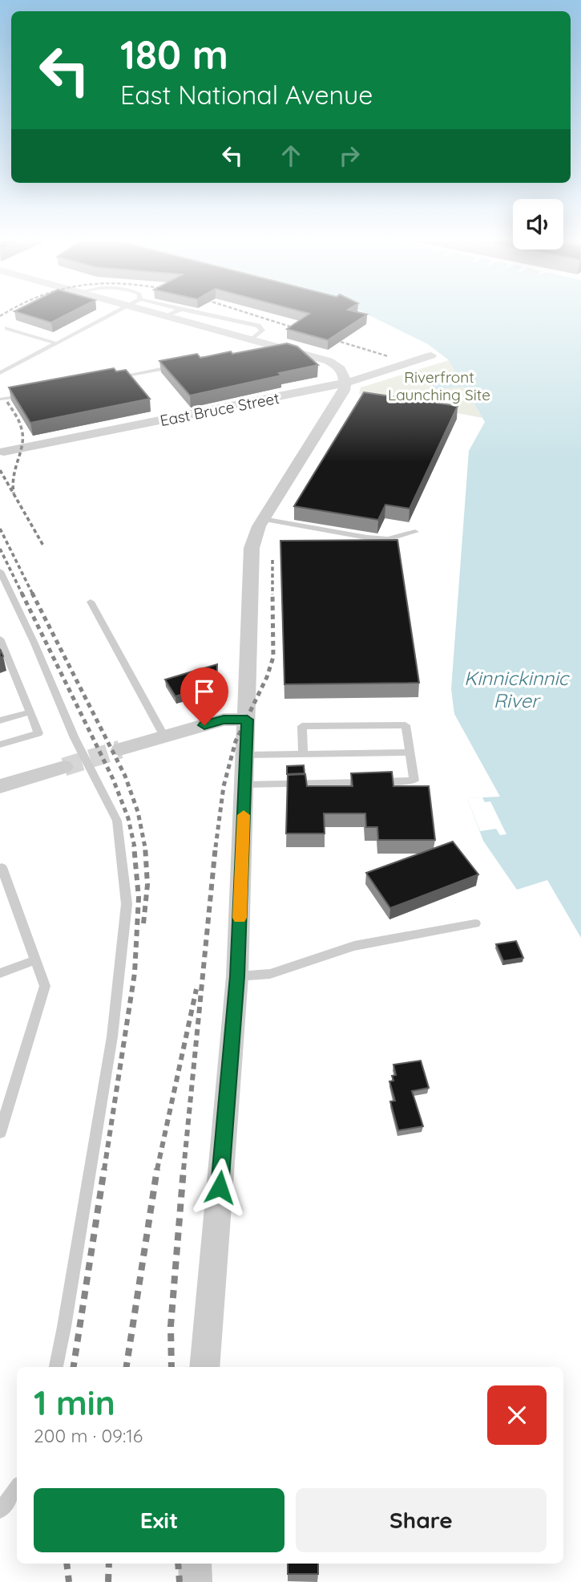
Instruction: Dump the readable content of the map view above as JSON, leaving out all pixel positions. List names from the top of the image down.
{
  "streets": {
    "street": ["East Bruce Street"]
  },
  "water": ["Kinnickinnic River"],
  "parks": ["Riverfront Launching Site"],
  "page": {
    "turn": ["180 m", "East National Avenue"],
    "heading": ["1 min", "200 m · 09:16"],
    "buttons": ["Exit", "Share"]
  }
}
